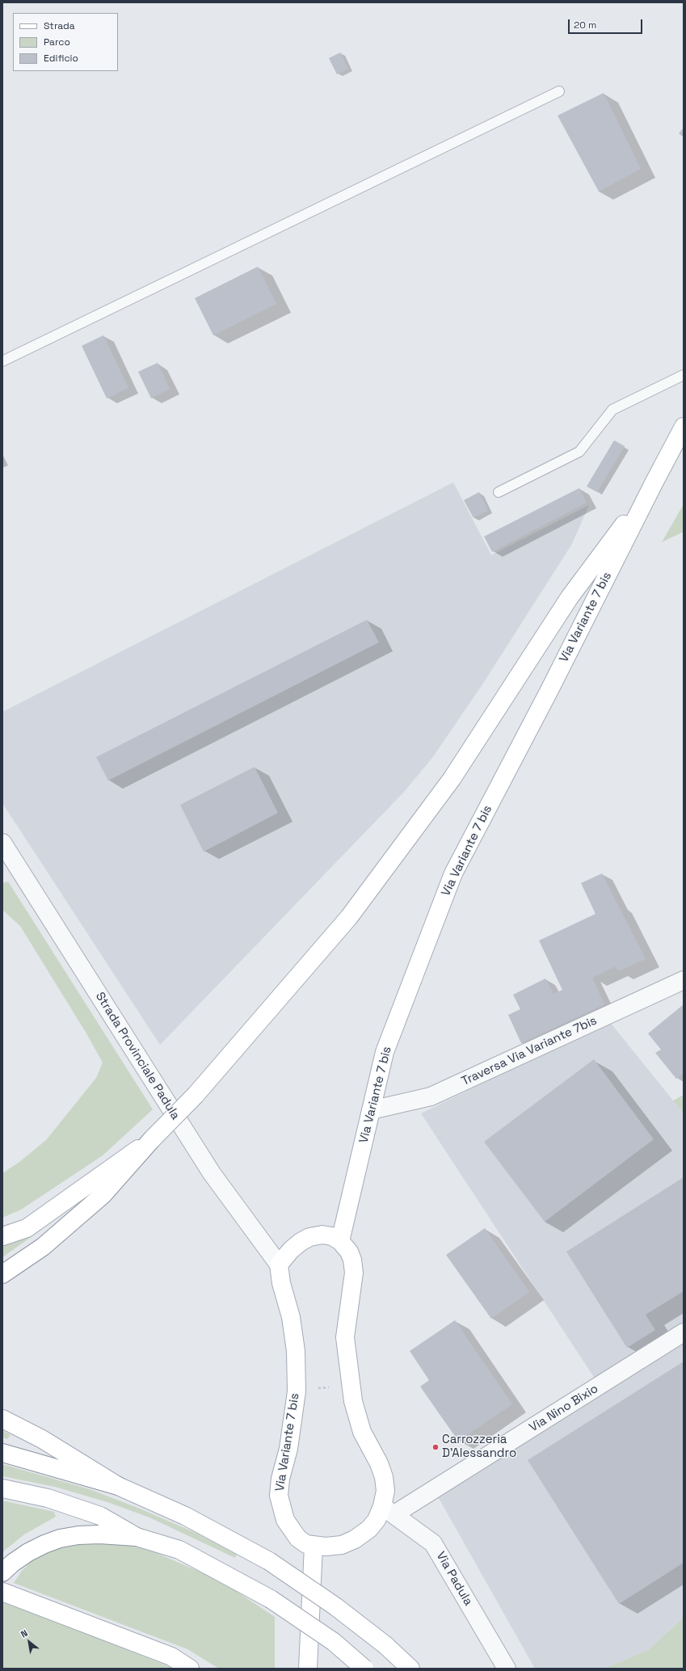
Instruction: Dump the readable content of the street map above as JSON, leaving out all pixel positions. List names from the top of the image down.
{
  "streets": {
    "main road": ["Via Variante 7 bis"],
    "street": [
      "Traversa Via Variante 7bis",
      "Strada Provinciale Padula",
      "Via Nino Bixio",
      "Via Padula"
    ]
  },
  "crossings": [
    ["Via Variante 7 bis", "Traversa Via Variante 7bis"],
    ["Via Variante 7 bis", "Strada Provinciale Padula"],
    ["Via Variante 7 bis", "Via Nino Bixio"],
    ["Via Variante 7 bis", "Via Padula"],
    ["Via Nino Bixio", "Via Padula"]
  ],
  "places": ["Carrozzeria D'Alessandro"],
  "legend": ["Strada", "Parco", "Edificio"],
  "scale_bar": "20 m",
  "north": "top left"
}
